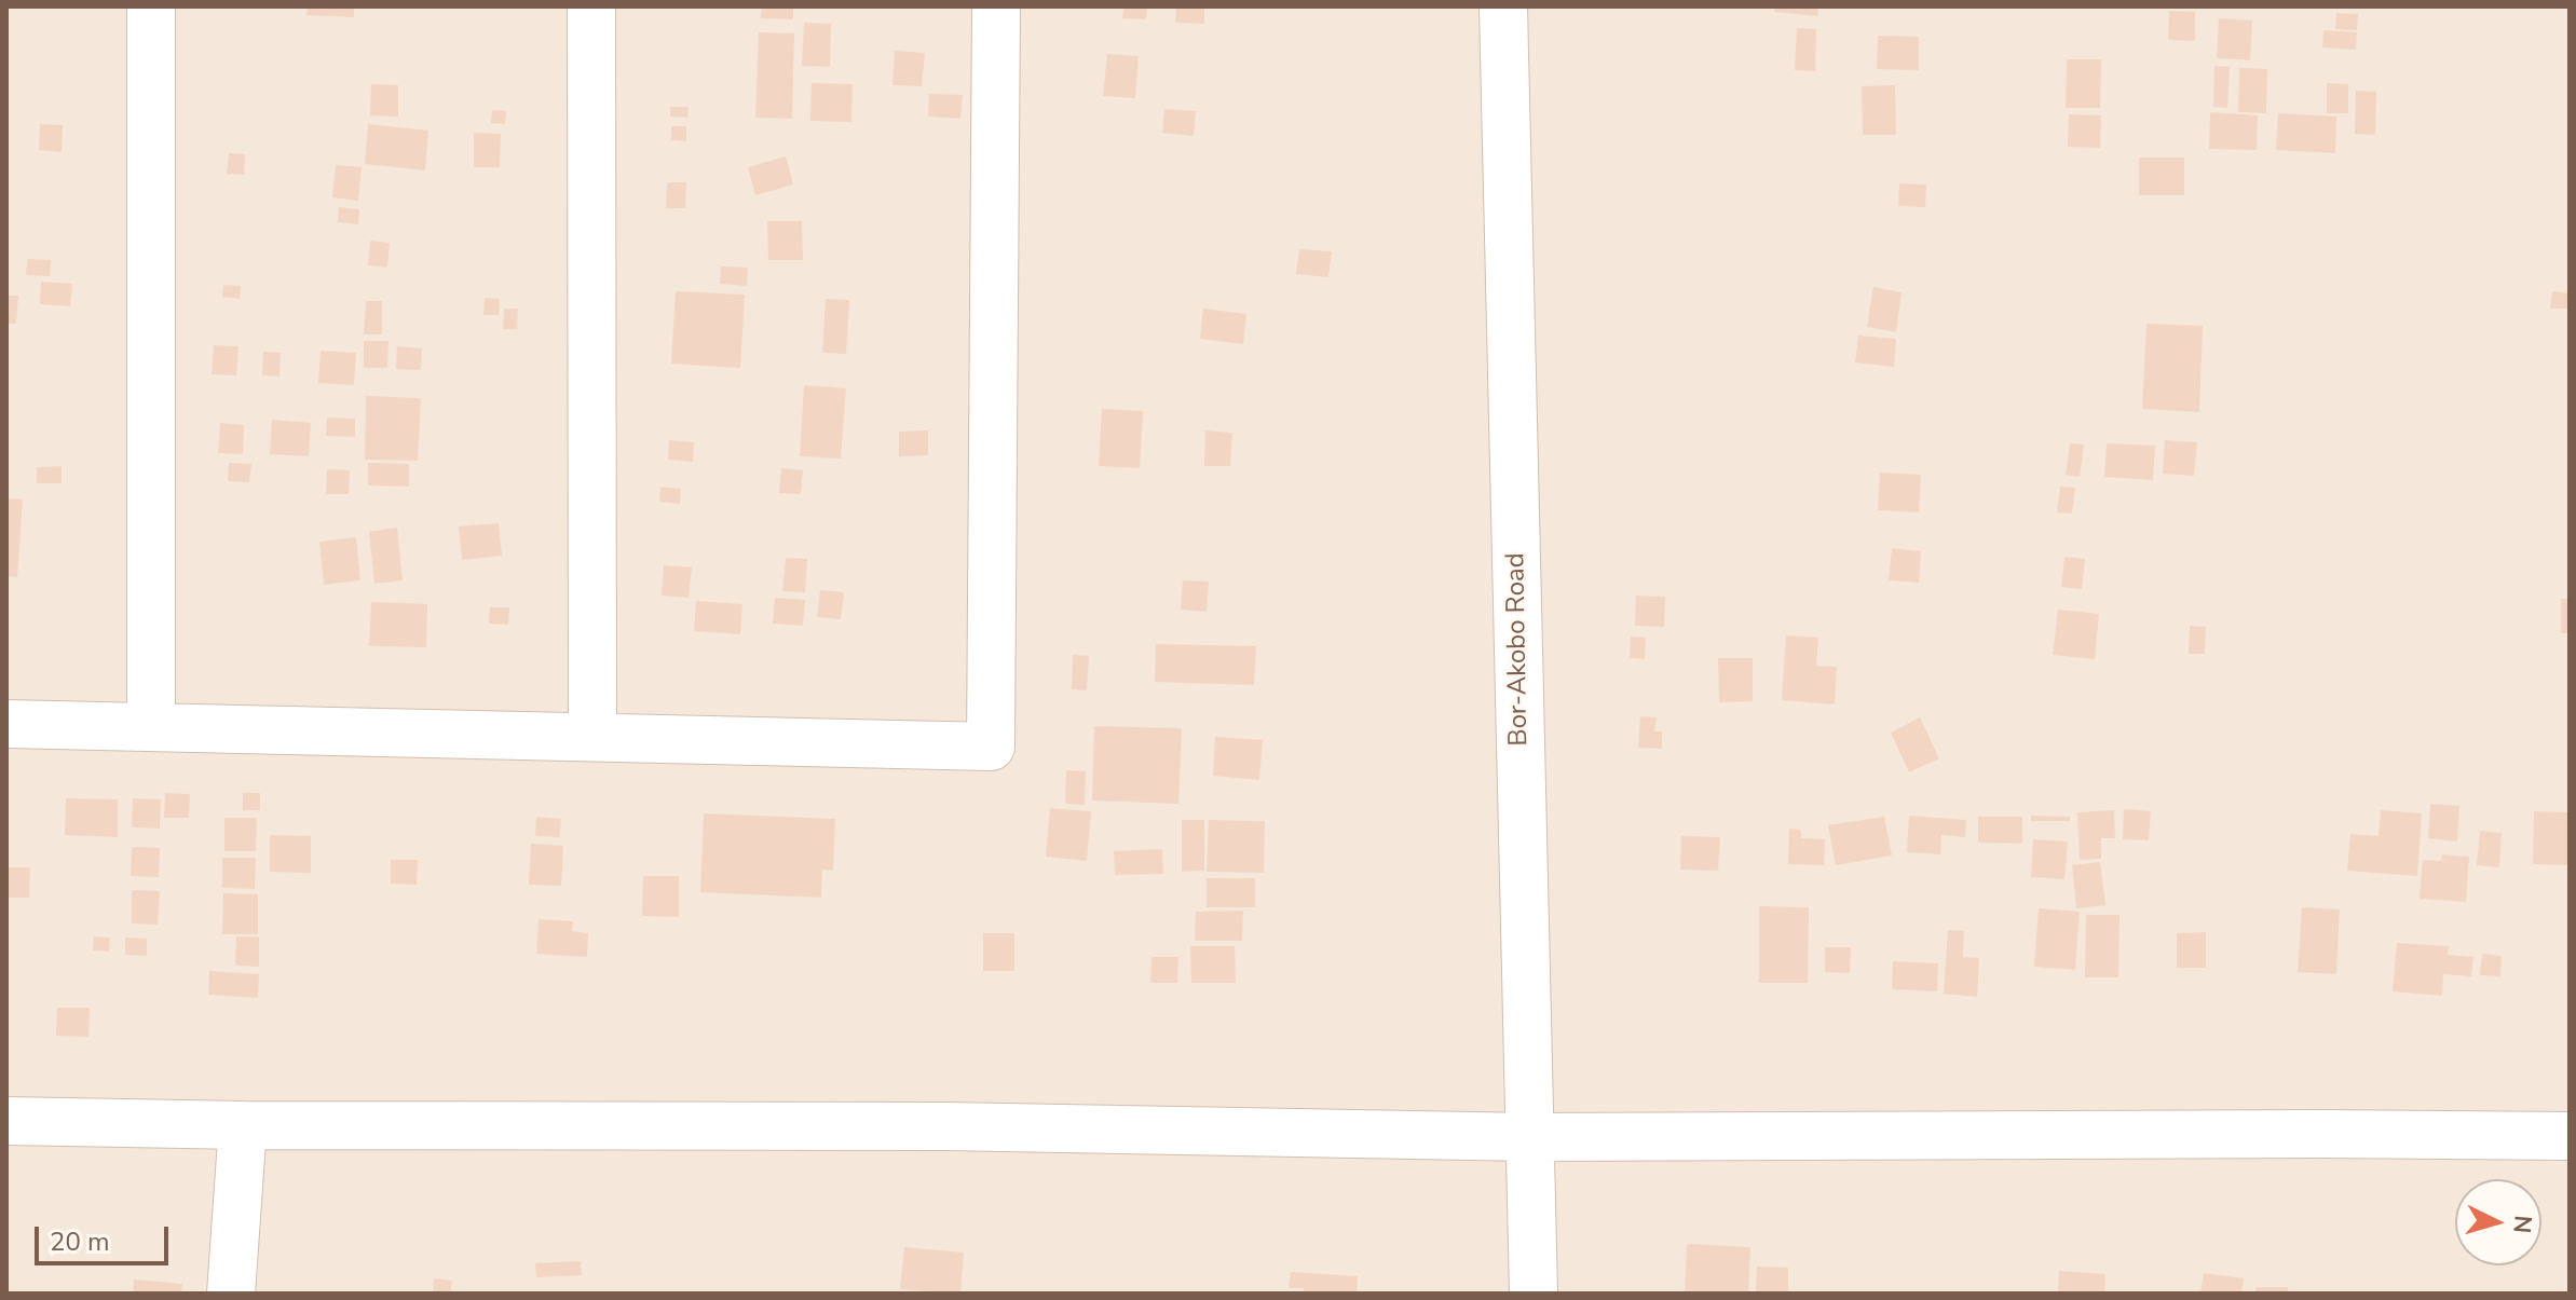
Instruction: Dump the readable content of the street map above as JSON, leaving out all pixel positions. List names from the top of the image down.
{
  "streets": {
    "street": ["Bor-Akobo Road"]
  },
  "scale_bar": "20 m",
  "north": "right"
}
